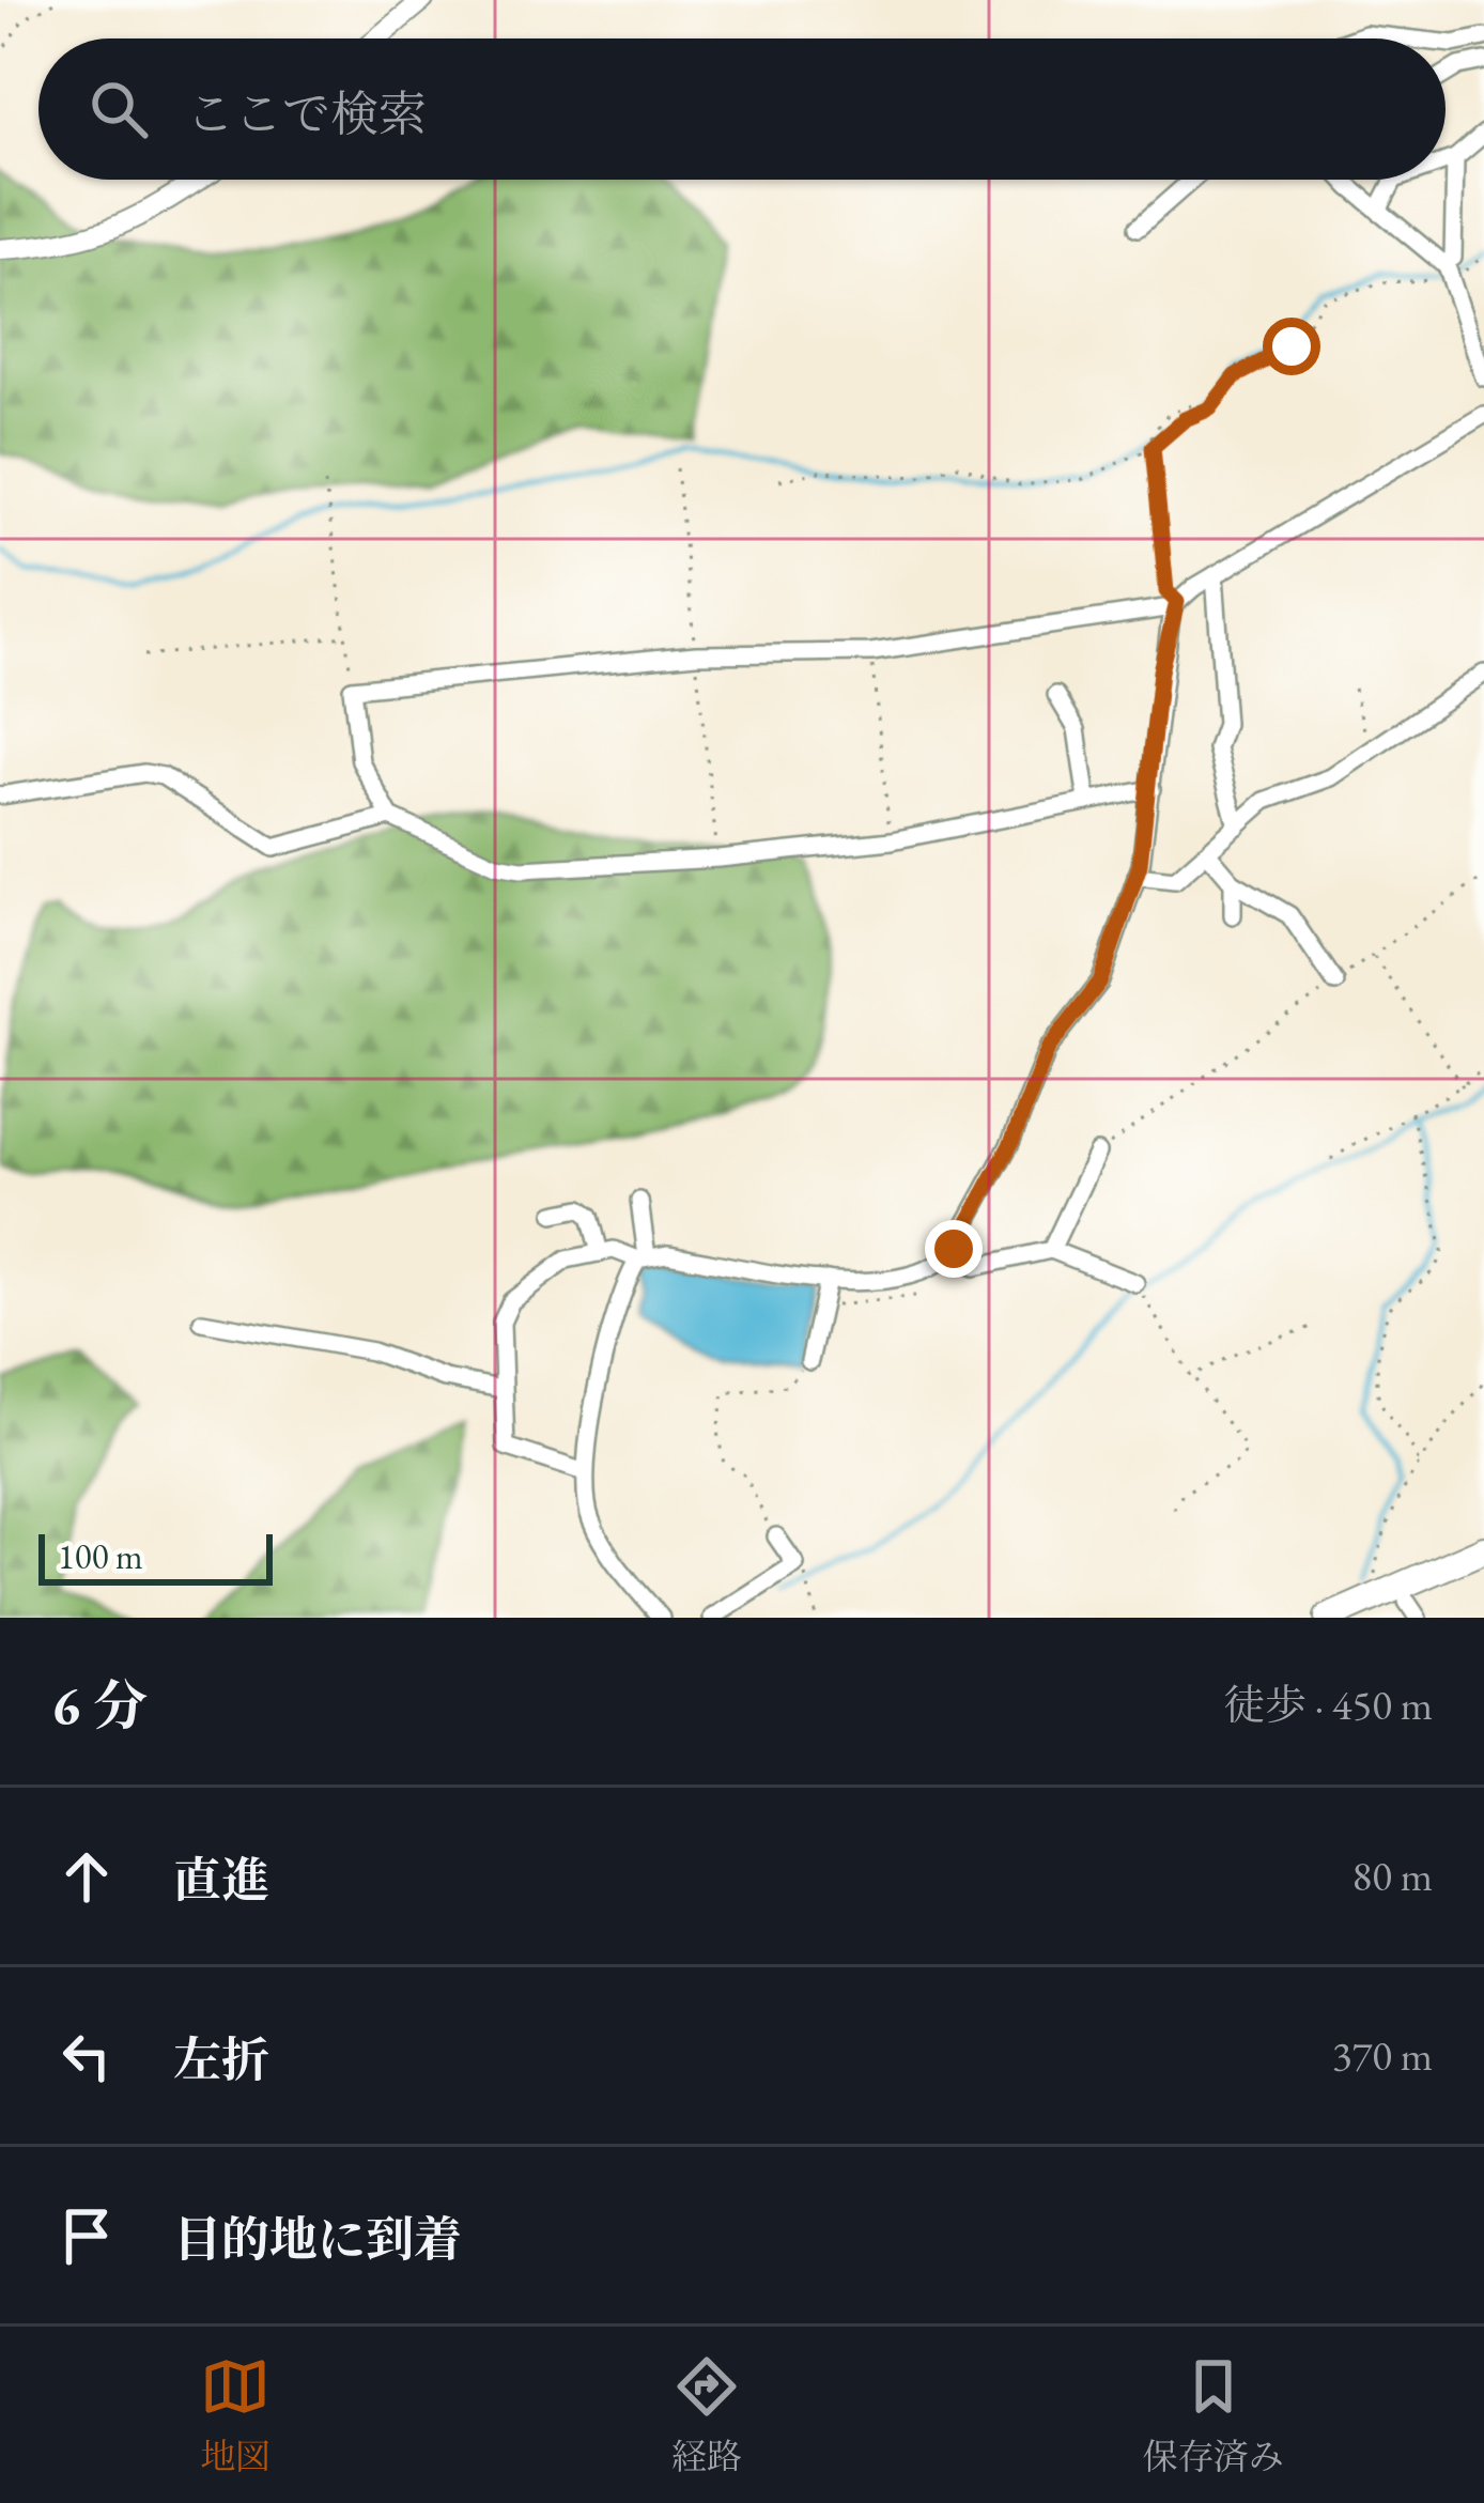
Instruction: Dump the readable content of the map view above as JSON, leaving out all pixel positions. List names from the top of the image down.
{
  "scale_bar": "100 m",
  "page": {
    "search": "ここで検索",
    "scale": "100 m",
    "heading": ["6 分", "徒歩 · 450 m"],
    "list": [
      ["直進", "80 m"],
      ["左折", "370 m"],
      "目的地に到着"
    ],
    "nav": ["地図", "経路", "保存済み"]
  }
}
